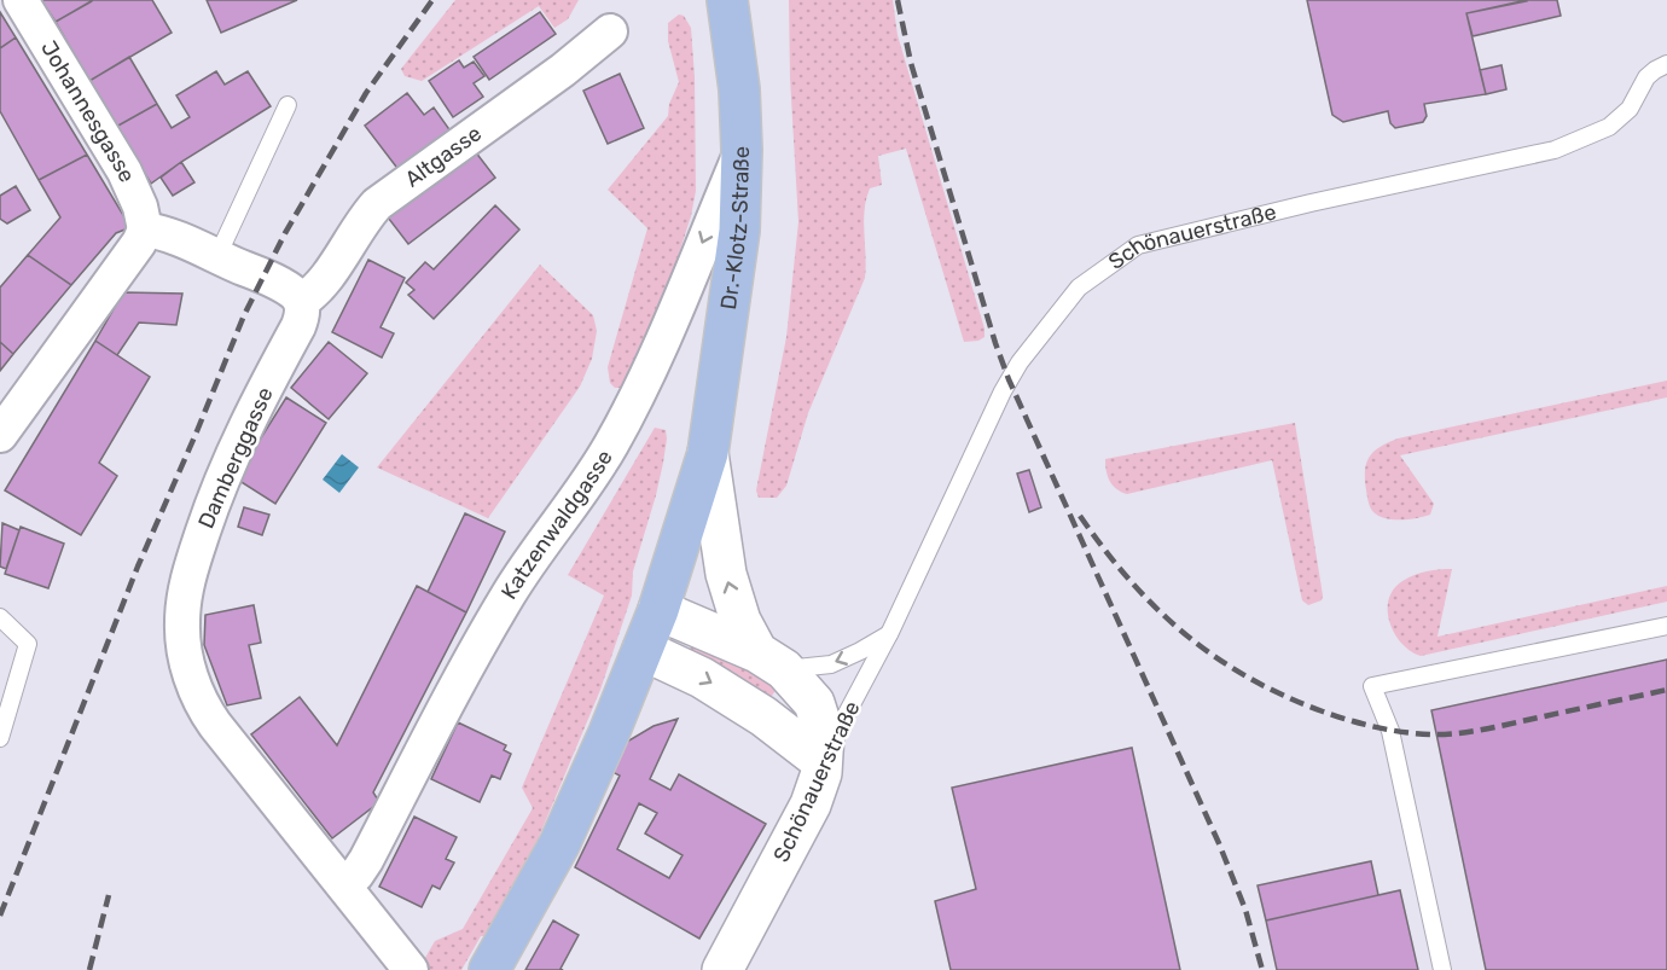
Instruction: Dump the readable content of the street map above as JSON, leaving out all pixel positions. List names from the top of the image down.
{
  "streets": {
    "main road": ["Dr.-Klotz-Straße"],
    "street": [
      "Johannesgasse",
      "Altgasse",
      "Schönauerstraße",
      "Damberggasse",
      "Katzenwaldgasse"
    ]
  },
  "crossings": [
    ["Altgasse", "Damberggasse"],
    ["Dr.-Klotz-Straße", "Schönauerstraße"],
    ["Dr.-Klotz-Straße", "Katzenwaldgasse"],
    ["Damberggasse", "Katzenwaldgasse"]
  ],
  "one_way": ["Katzenwaldgasse"]
}
